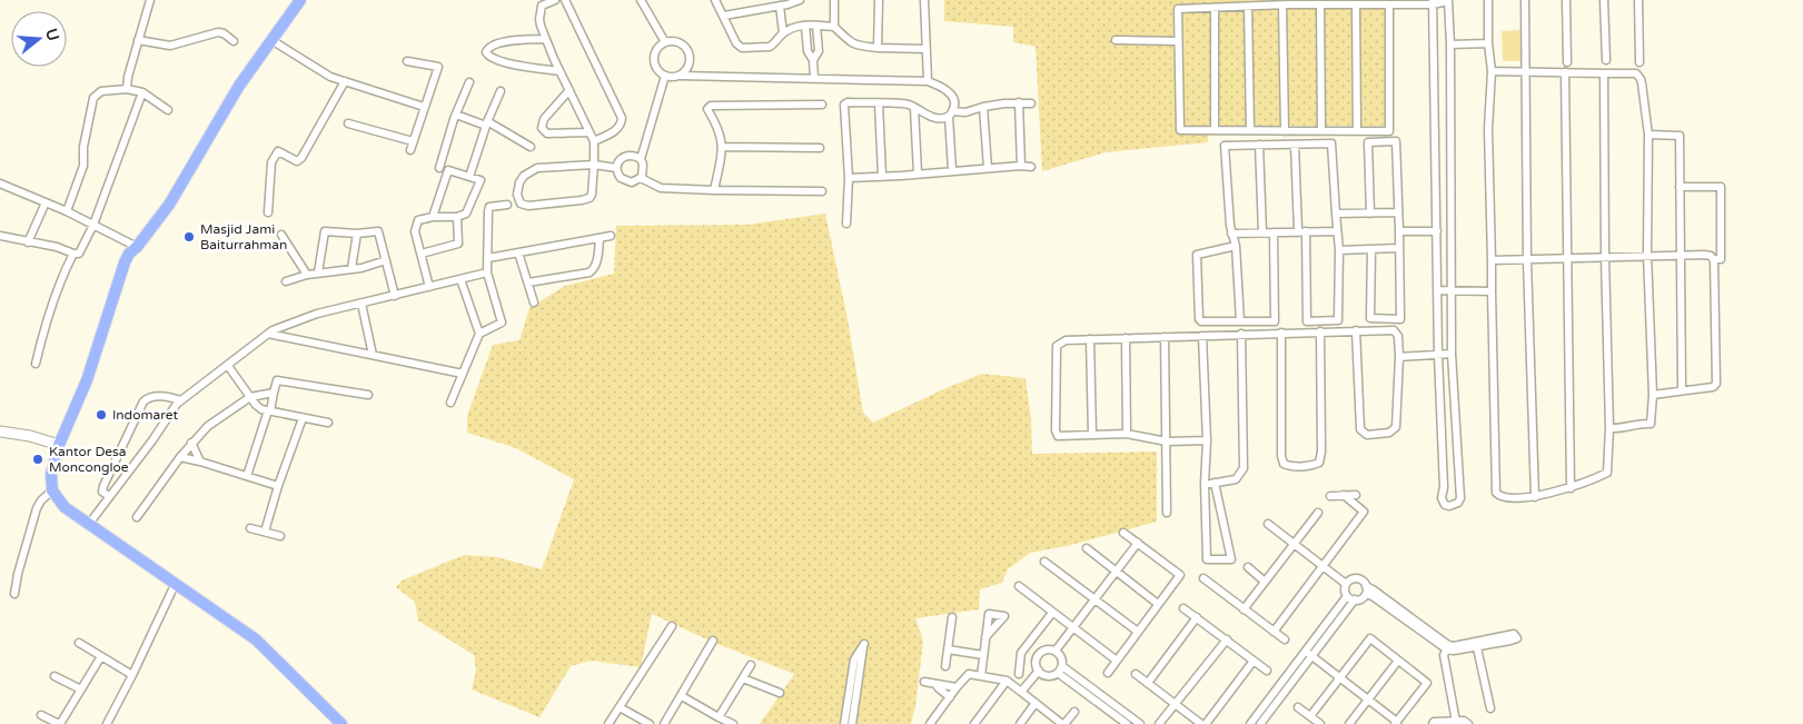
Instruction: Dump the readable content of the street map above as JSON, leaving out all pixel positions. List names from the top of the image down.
{
  "places": ["Masjid Jami Baiturrahman", "Indomaret", "Kantor Desa Moncongloe"],
  "north": "right"
}
